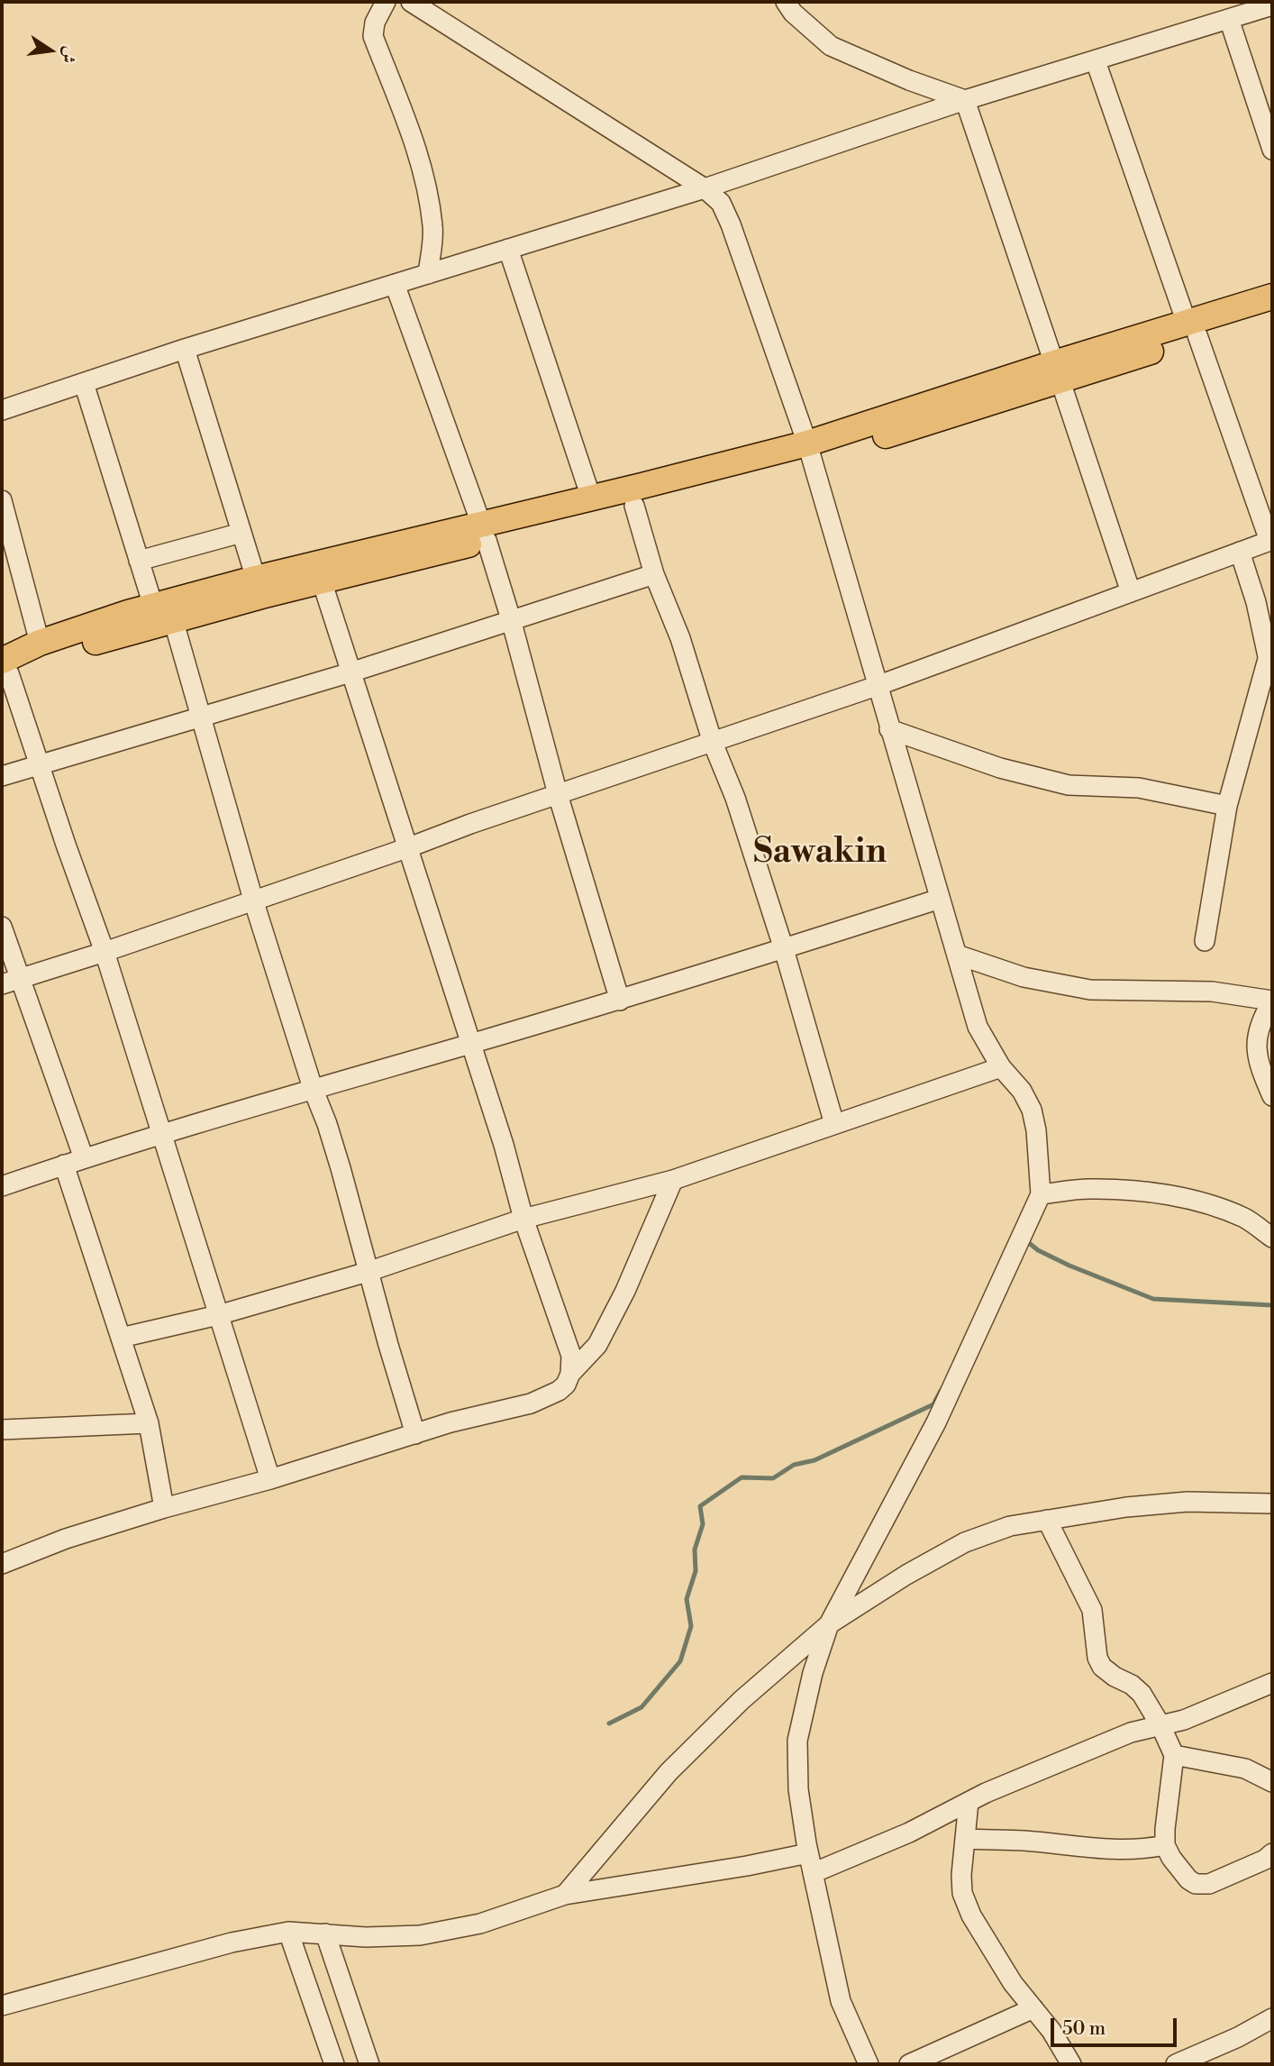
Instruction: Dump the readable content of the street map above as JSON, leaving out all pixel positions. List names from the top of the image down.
{
  "districts": ["Sawakin"],
  "scale_bar": "50 m",
  "north": "right"
}
